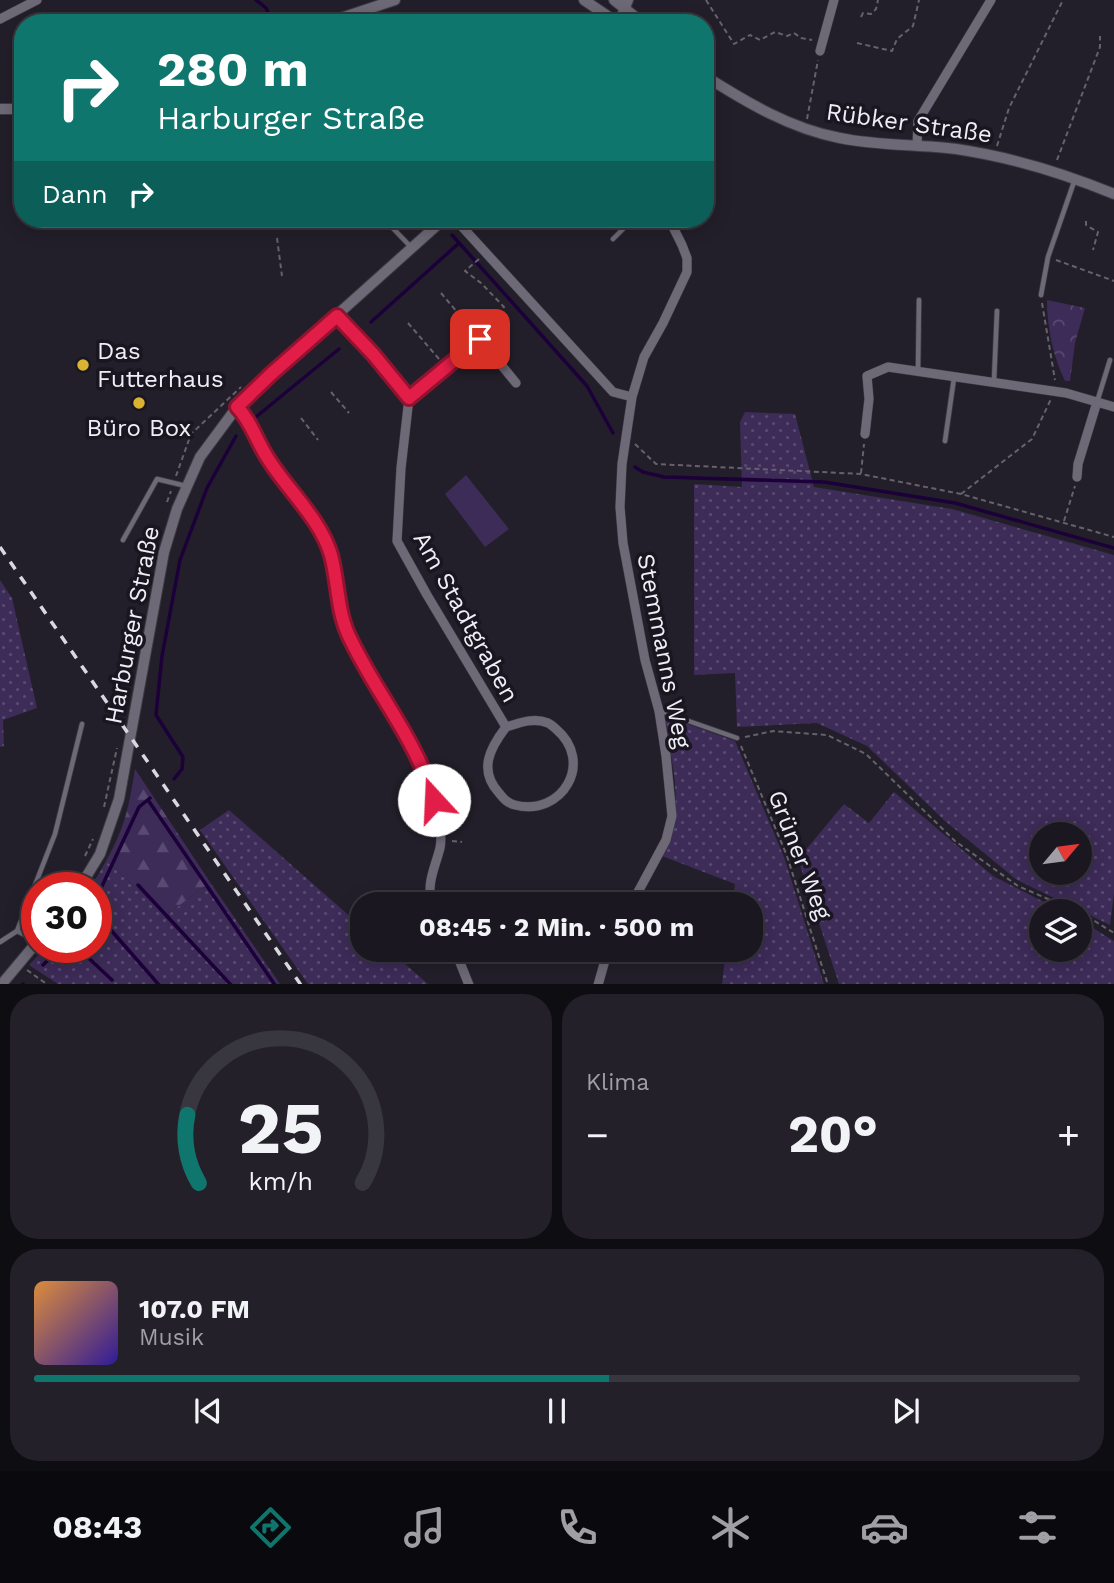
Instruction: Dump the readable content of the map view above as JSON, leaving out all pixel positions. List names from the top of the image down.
{
  "streets": {
    "street": [
      "Rübker Straße",
      "Am Stadtgraben",
      "Harburger Straße",
      "Stemmanns Weg"
    ],
    "path": ["Grüner Weg"]
  },
  "places": ["Das Futterhaus", "Büro Box"],
  "north": "top right",
  "page": {
    "turn": ["280 m", "Harburger Straße"],
    "then": "Dann",
    "limit": "30",
    "trip": "08:45 · 2 Min. · 500 m",
    "tile": "Klima",
    "heat": ["−", "20°", "+"],
    "song": ["107.0 FM", "Musik"],
    "tabs": "08:43",
    "gauge": ["25", "km/h"]
  }
}
